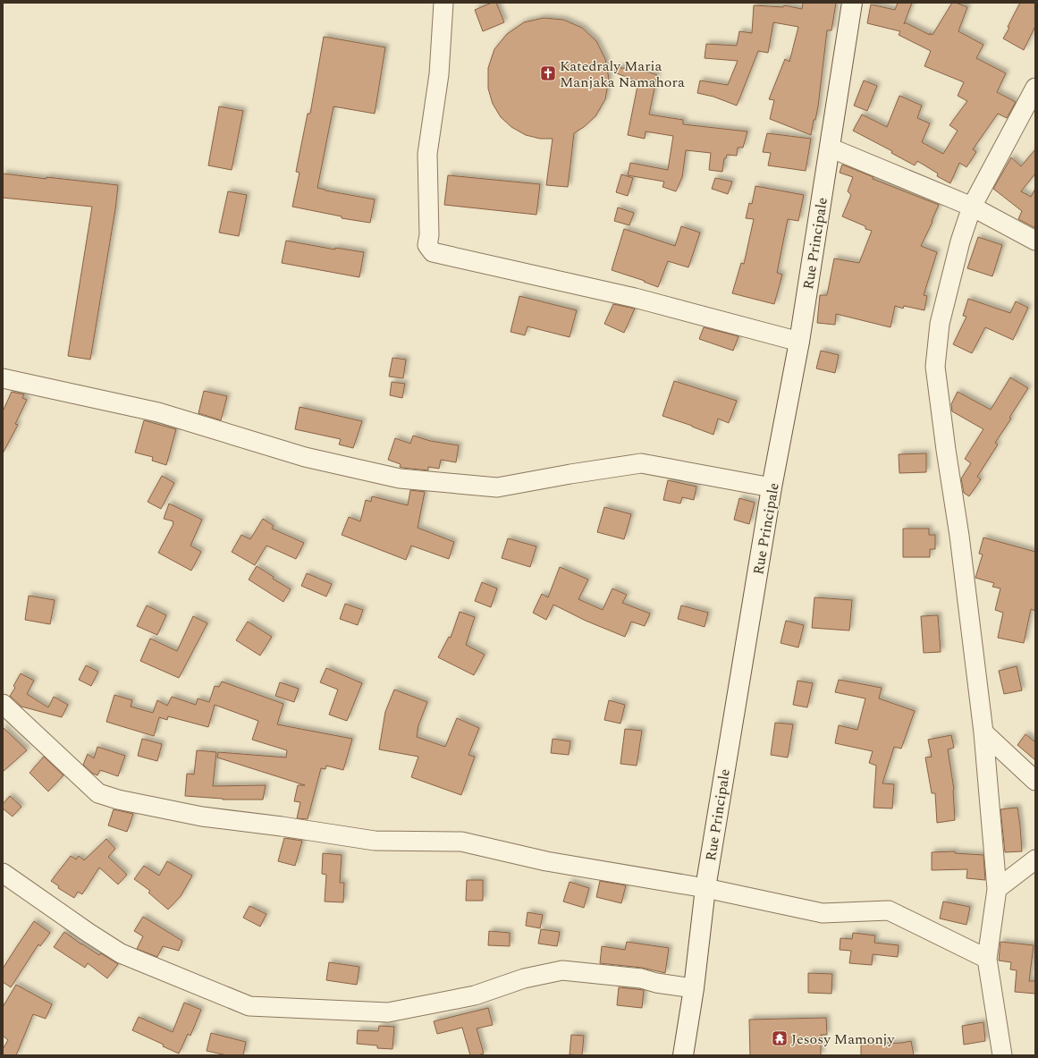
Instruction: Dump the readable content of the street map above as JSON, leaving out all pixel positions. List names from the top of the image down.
{
  "streets": {
    "main road": ["Rue Principale"]
  },
  "places": {
    "church": ["Katedraly Maria Manjaka Namahora"],
    "temple": ["Jesosy Mamonjy"]
  }
}
